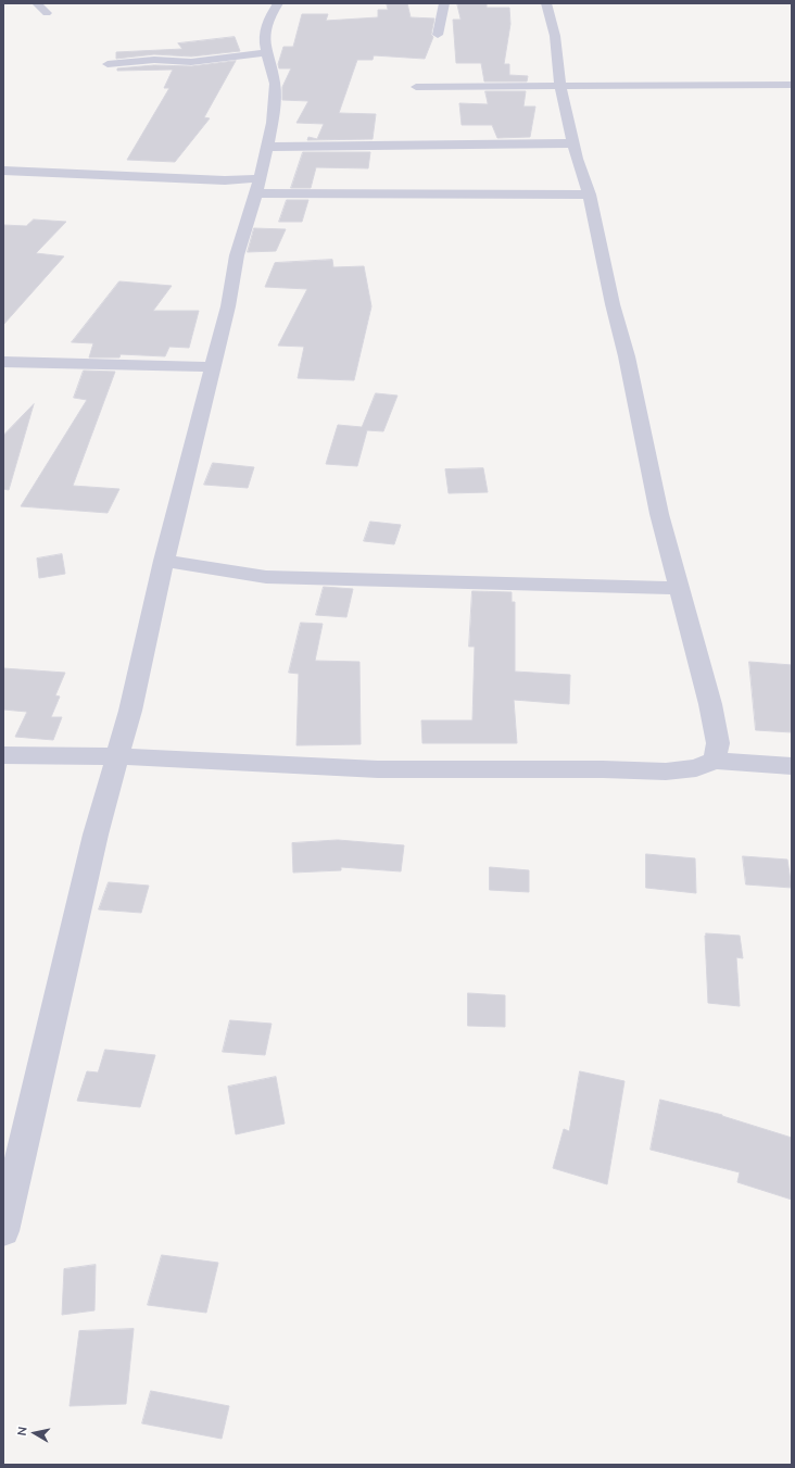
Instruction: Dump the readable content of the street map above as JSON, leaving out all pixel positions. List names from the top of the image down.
{
  "north": "left"
}
